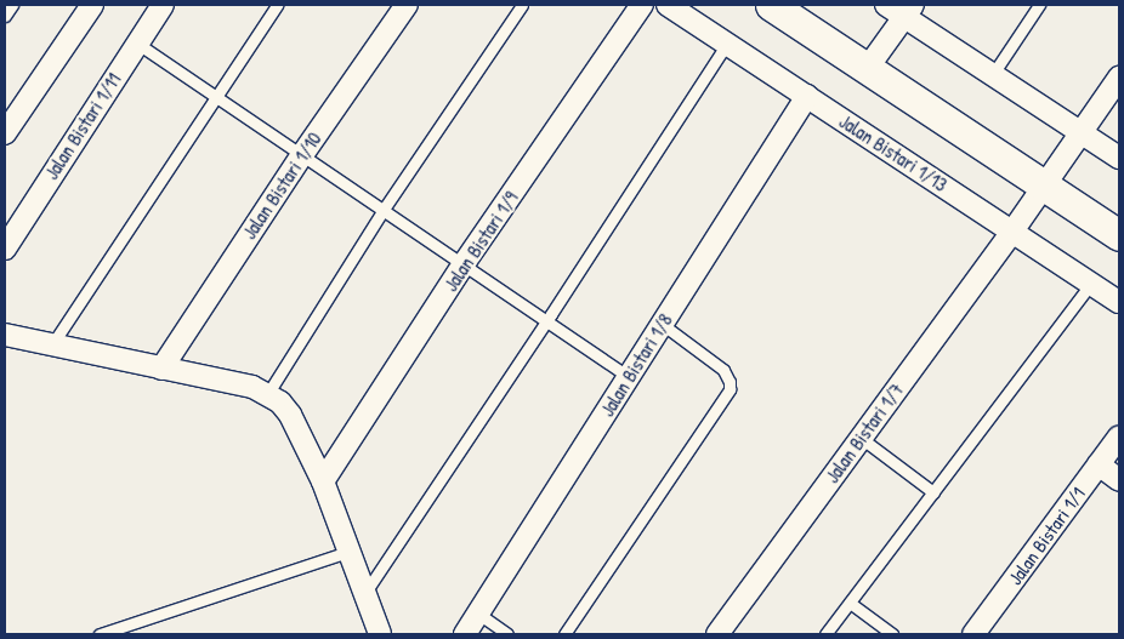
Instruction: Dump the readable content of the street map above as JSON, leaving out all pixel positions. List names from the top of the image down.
{
  "streets": {
    "street": [
      "Jalan Bistari 1/11",
      "Jalan Bistari 1/13",
      "Jalan Bistari 1/10",
      "Jalan Bistari 1/9",
      "Jalan Bistari 1/8",
      "Jalan Bistari 1/7",
      "Jalan Bistari 1/1"
    ]
  },
  "crossings": [
    ["Jalan Bistari 1/13", "Jalan Bistari 1/8"],
    ["Jalan Bistari 1/13", "Jalan Bistari 1/7"]
  ]
}
